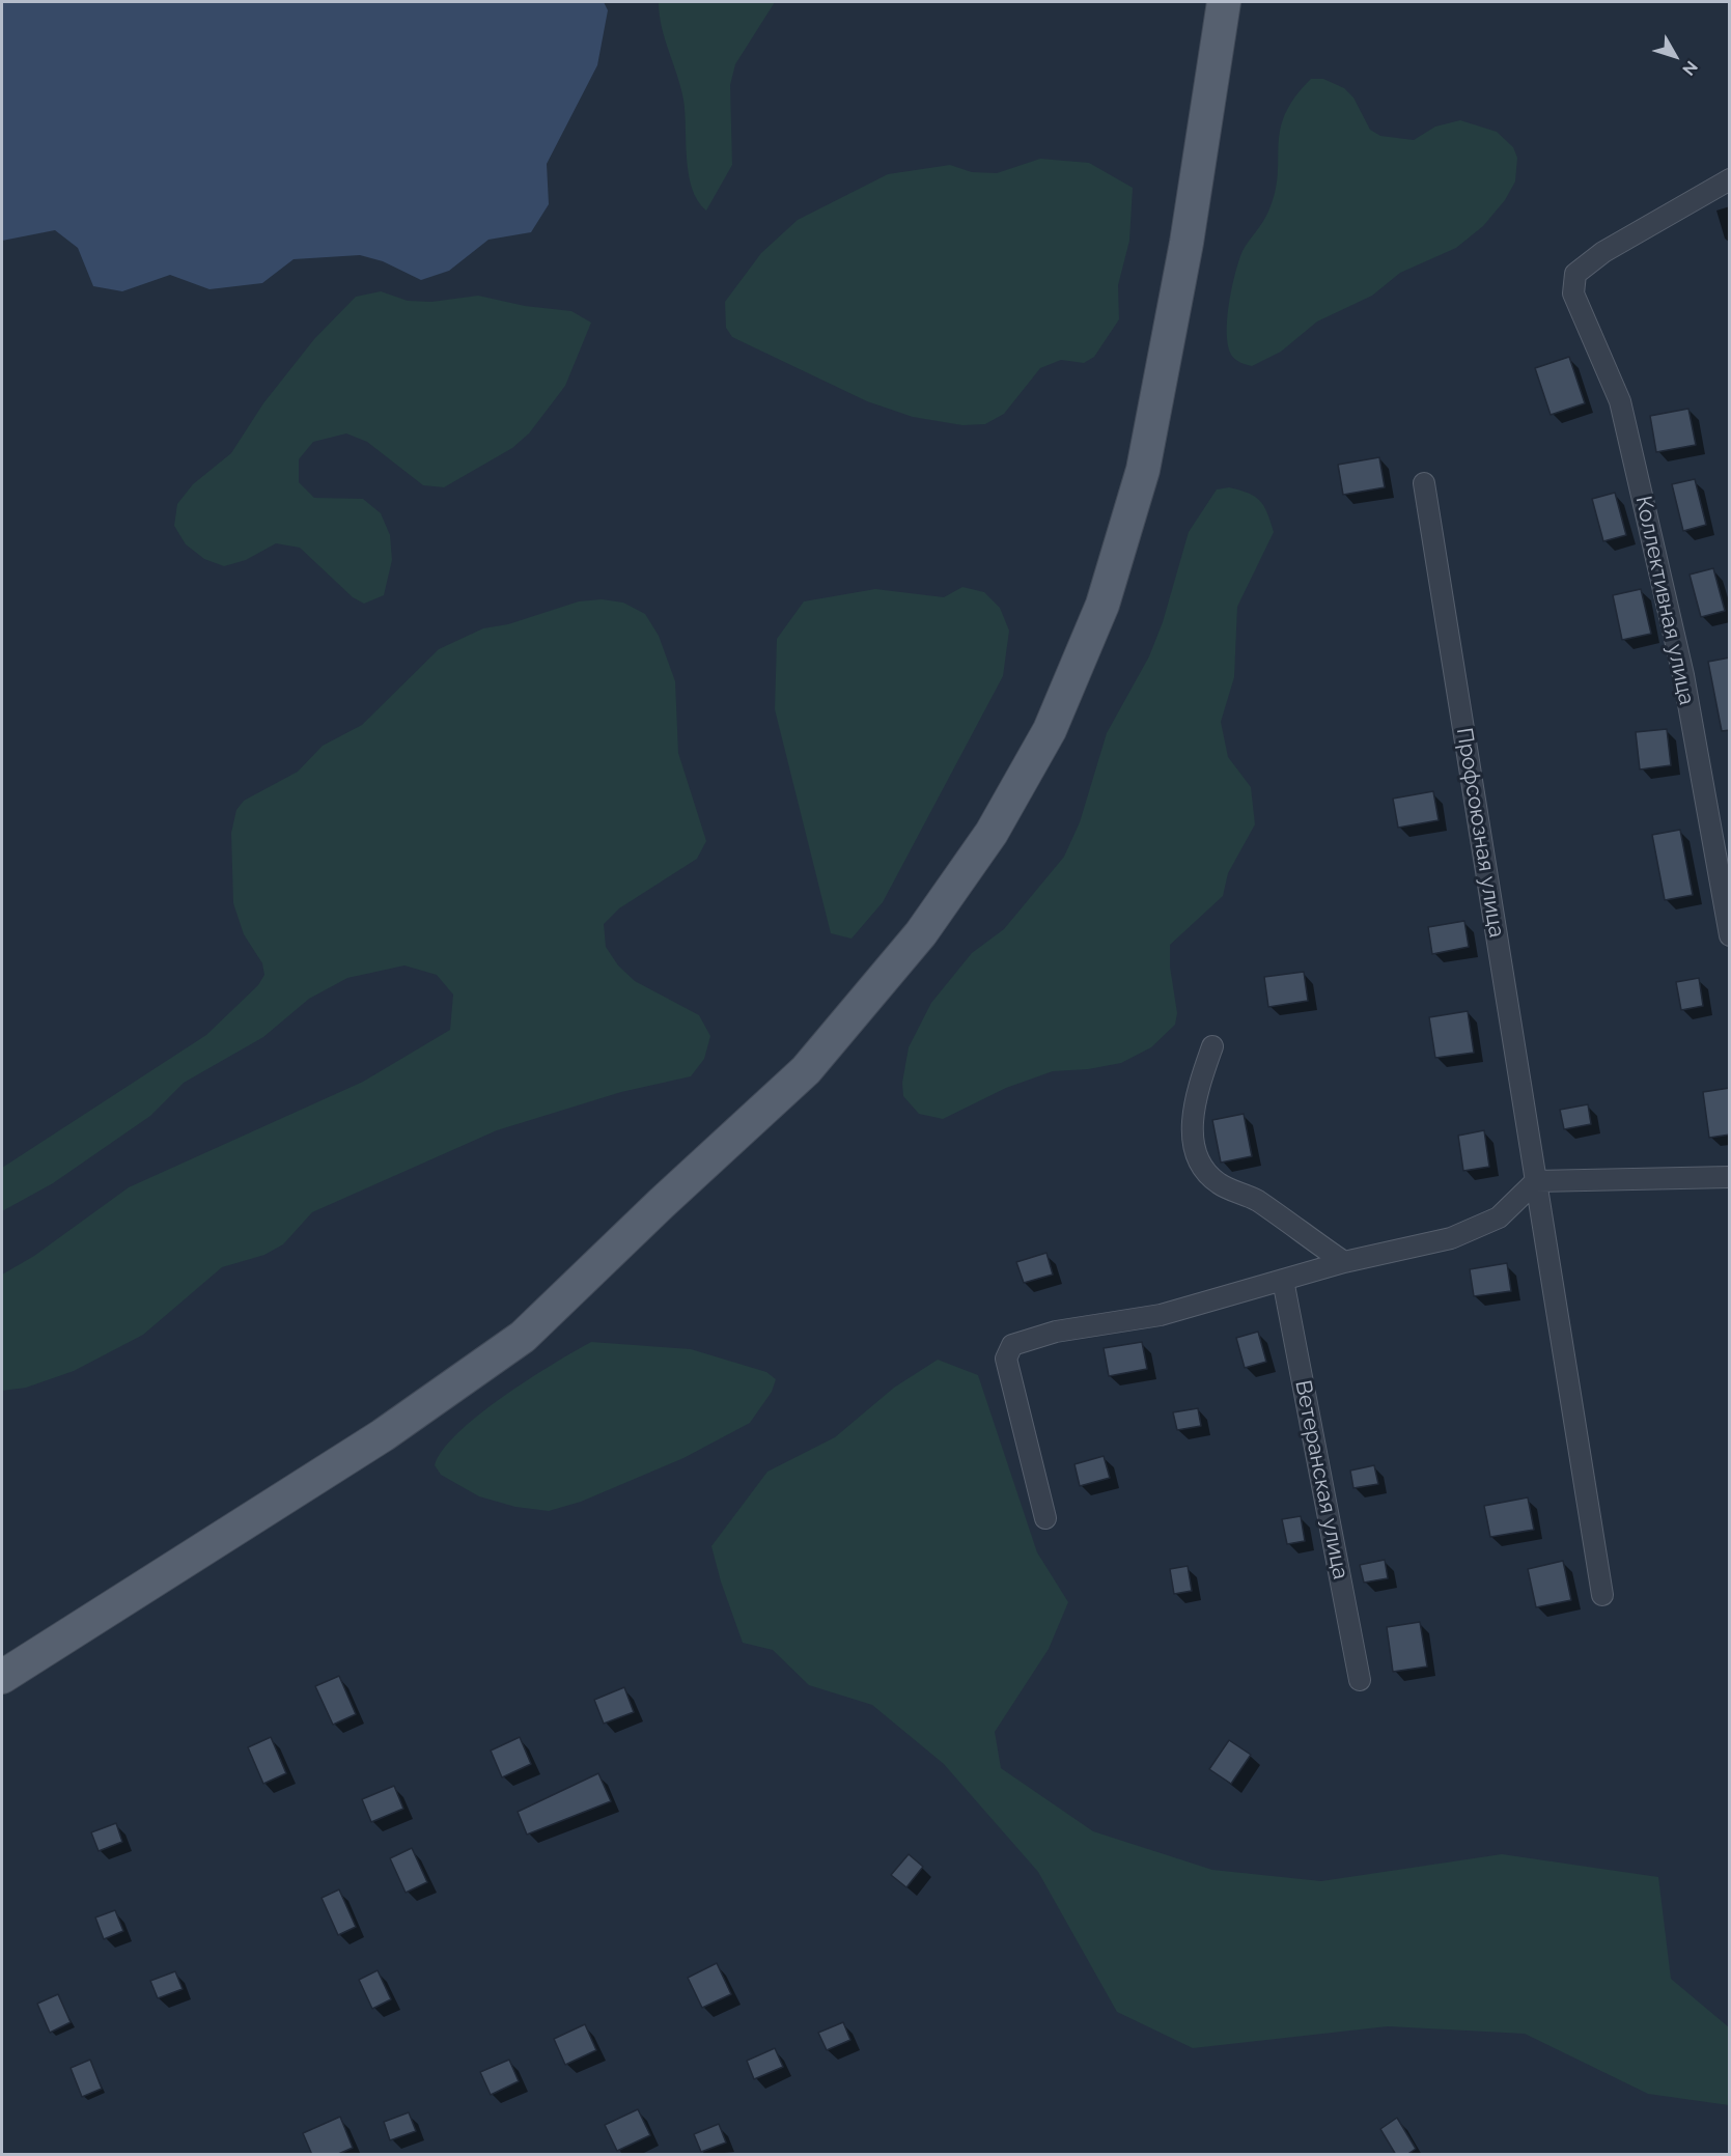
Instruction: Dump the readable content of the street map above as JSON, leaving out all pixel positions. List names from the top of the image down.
{
  "streets": {
    "street": ["Коллективная улица", "Профсоюзная улица", "Ветеранская улица"]
  },
  "north": "bottom right"
}
